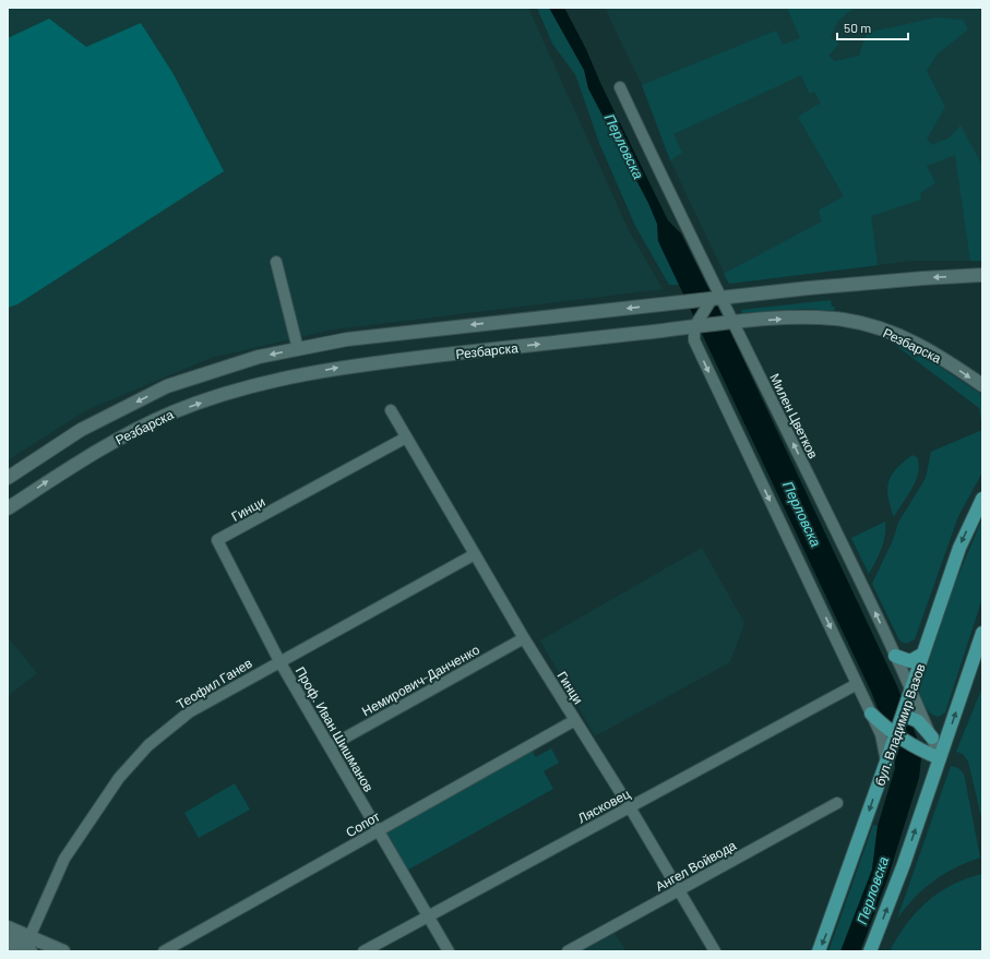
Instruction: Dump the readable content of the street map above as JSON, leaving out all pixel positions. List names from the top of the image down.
{
  "streets": {
    "main road": ["бул. Владимир Вазов"],
    "street": [
      "Резбарска",
      "Милен Цветков",
      "Гинци",
      "Немирович-Данченко",
      "Теофил Ганев",
      "Проф. Иван Шишманов",
      "Лясковец",
      "Сопот",
      "Ангел Войвода"
    ]
  },
  "crossings": [
    ["Резбарска", "Милен Цветков"],
    ["Милен Цветков", "бул. Владимир Вазов"],
    ["Гинци", "Немирович-Данченко"],
    ["Гинци", "Теофил Ганев"],
    ["Гинци", "Проф. Иван Шишманов"],
    ["Гинци", "Лясковец"],
    ["Гинци", "Сопот"],
    ["Гинци", "Ангел Войвода"],
    ["Немирович-Данченко", "Проф. Иван Шишманов"],
    ["Теофил Ганев", "Проф. Иван Шишманов"],
    ["Проф. Иван Шишманов", "Лясковец"],
    ["Проф. Иван Шишманов", "Сопот"]
  ],
  "water": ["Перловска"],
  "scale_bar": "50 m"
}
